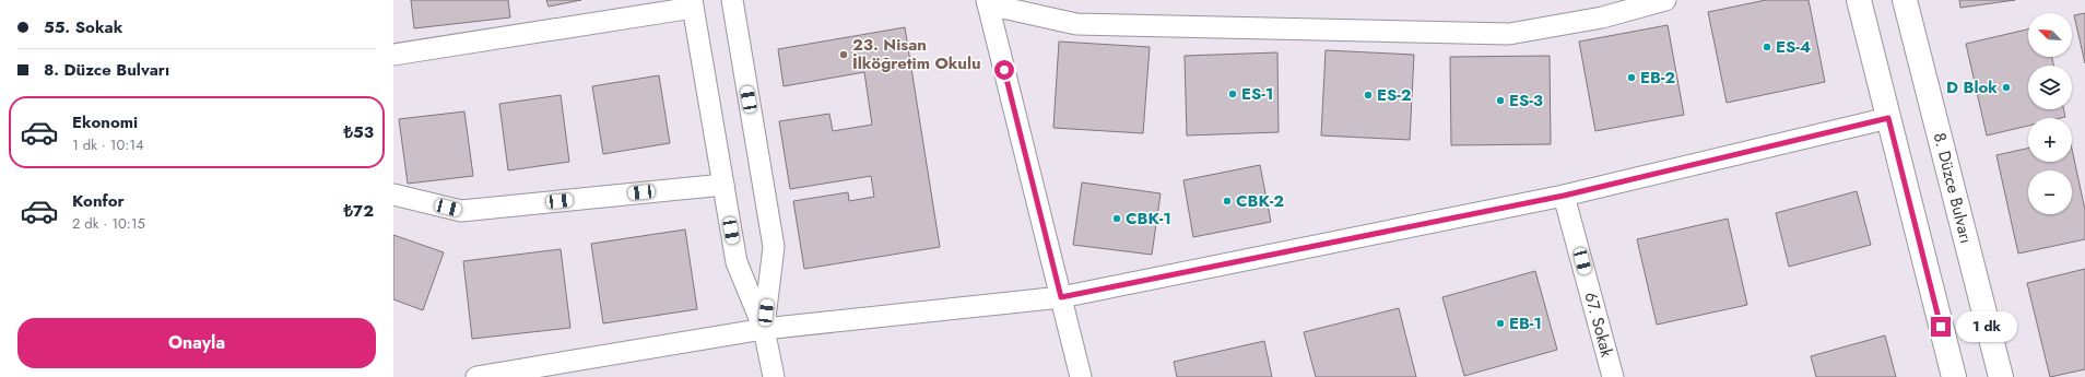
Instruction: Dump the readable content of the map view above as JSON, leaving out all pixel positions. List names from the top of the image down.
{
  "streets": {
    "main road": ["8. Düzce Bulvarı"],
    "street": ["67. Sokak"]
  },
  "places": [
    "ES-4",
    "23. Nisan İlköğretim Okulu",
    "EB-2",
    "D Blok",
    "ES-1",
    "ES-2",
    "ES-3",
    "CBK-2",
    "CBK-1",
    "EB-1"
  ],
  "north": "top left",
  "page": {
    "banner": ["55. Sokak", "8. Düzce Bulvarı"],
    "map_buttons": ["+", "−"],
    "list": [
      {
        "name": "Ekonomi",
        "note": "1 dk · 10:14",
        "value": "₺53"
      },
      {
        "name": "Konfor",
        "note": "2 dk · 10:15",
        "value": "₺72"
      }
    ],
    "buttons": "Onayla",
    "bubble": "1 dk"
  }
}
